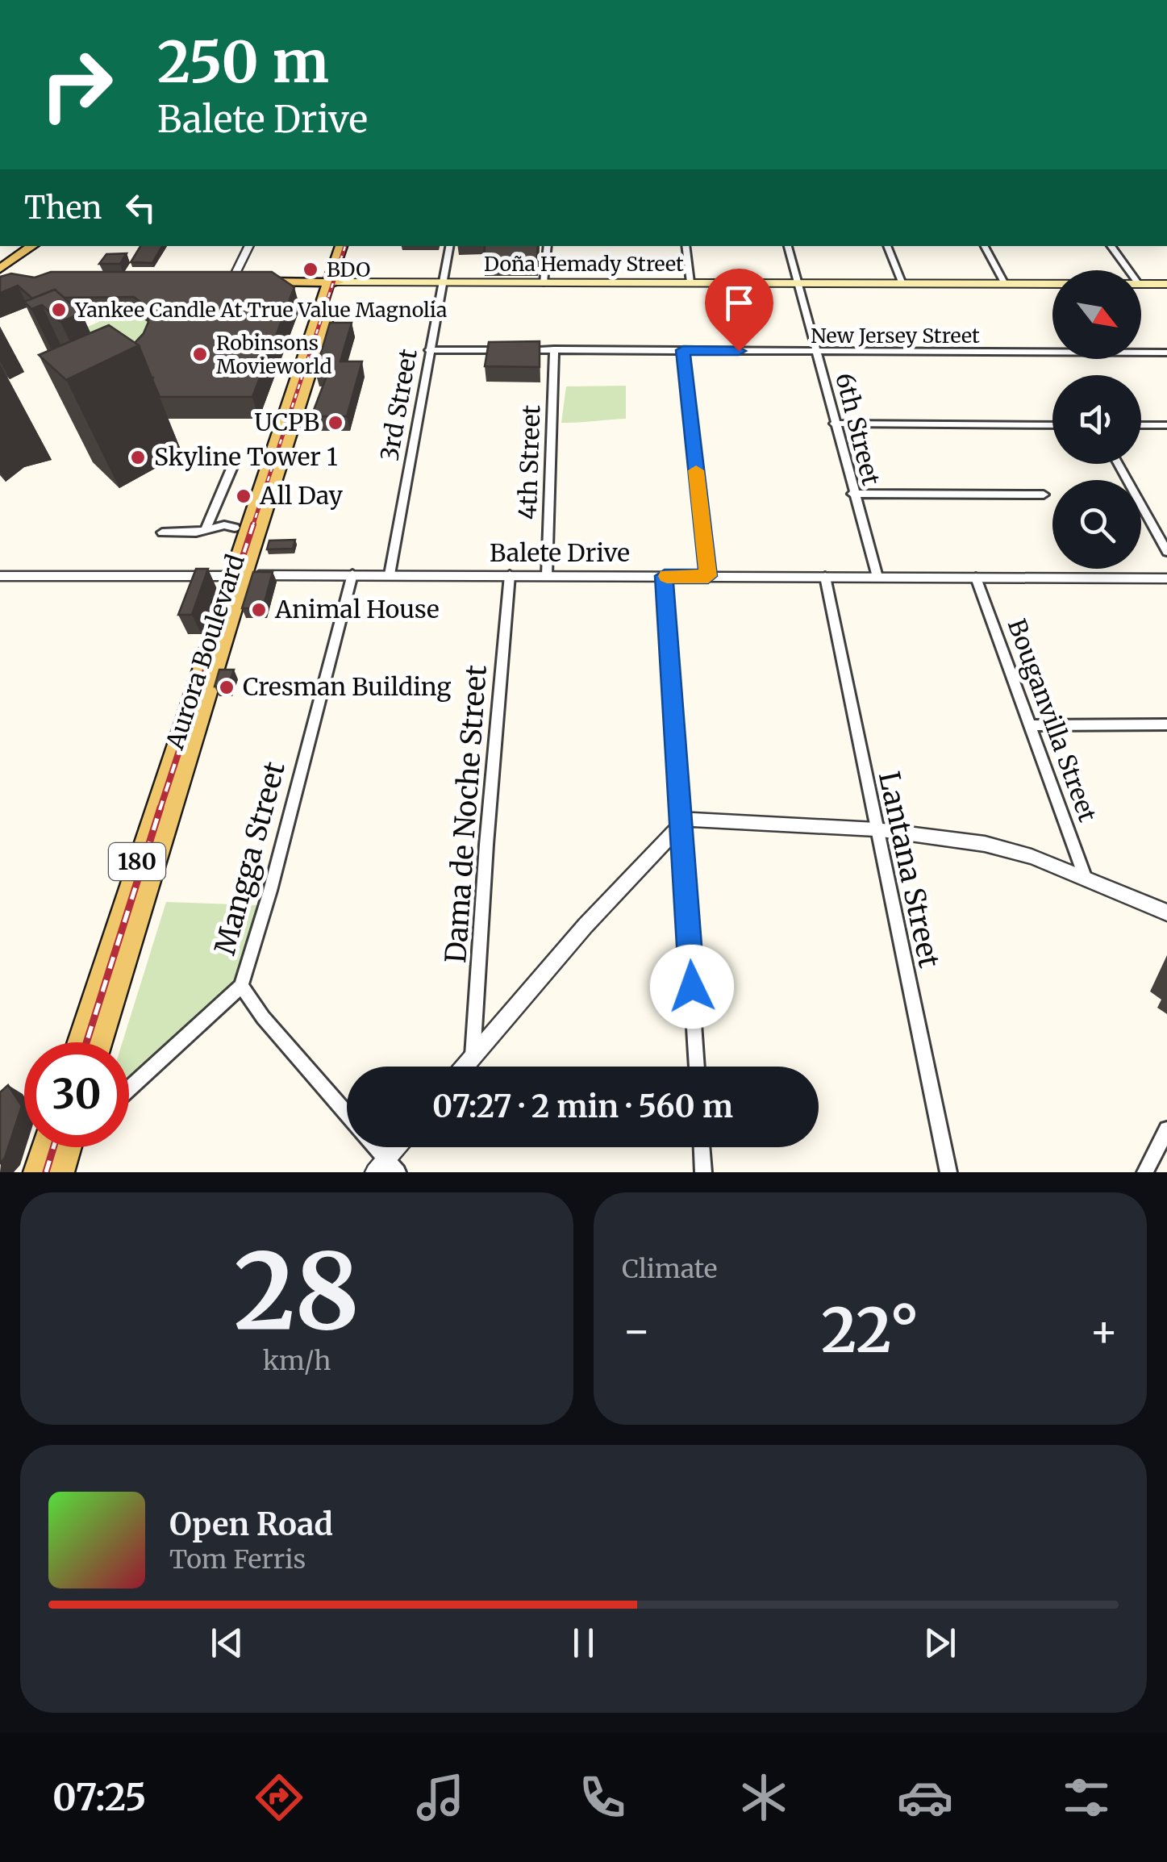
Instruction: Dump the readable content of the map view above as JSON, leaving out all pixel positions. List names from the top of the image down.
{
  "streets": {
    "main road": ["Doña Hemady Street", "Aurora Boulevard", "180"],
    "street": [
      "New Jersey Street",
      "3rd Street",
      "6th Street",
      "4th Street",
      "Balete Drive",
      "Bouganvilla Street",
      "Dama de Noche Street",
      "Mangga Street",
      "Lantana Street"
    ]
  },
  "crossings": [
    ["Doña Hemady Street", "3rd Street"],
    ["Doña Hemady Street", "6th Street"],
    ["Doña Hemady Street", "Aurora Boulevard"],
    ["New Jersey Street", "6th Street"],
    ["New Jersey Street", "4th Street"],
    ["3rd Street", "Balete Drive"],
    ["6th Street", "Balete Drive"],
    ["4th Street", "Balete Drive"],
    ["Balete Drive", "Aurora Boulevard"],
    ["Balete Drive", "Bouganvilla Street"],
    ["Balete Drive", "Dama de Noche Street"],
    ["Balete Drive", "Mangga Street"],
    ["Balete Drive", "Lantana Street"]
  ],
  "places": [
    "BDO",
    "Yankee Candle At True Value Magnolia",
    "Robinsons Movieworld",
    "UCPB",
    "Skyline Tower 1",
    "All Day",
    "Animal House",
    "Cresman Building"
  ],
  "north": "bottom right",
  "page": {
    "turn": ["250 m", "Balete Drive"],
    "then": "Then",
    "limit": "30",
    "trip": "07:27 · 2 min · 560 m",
    "tile": [
      ["28", "km/h"],
      "Climate"
    ],
    "heat": ["−", "22°", "+"],
    "song": ["Open Road", "Tom Ferris"],
    "tabs": "07:25"
  }
}
